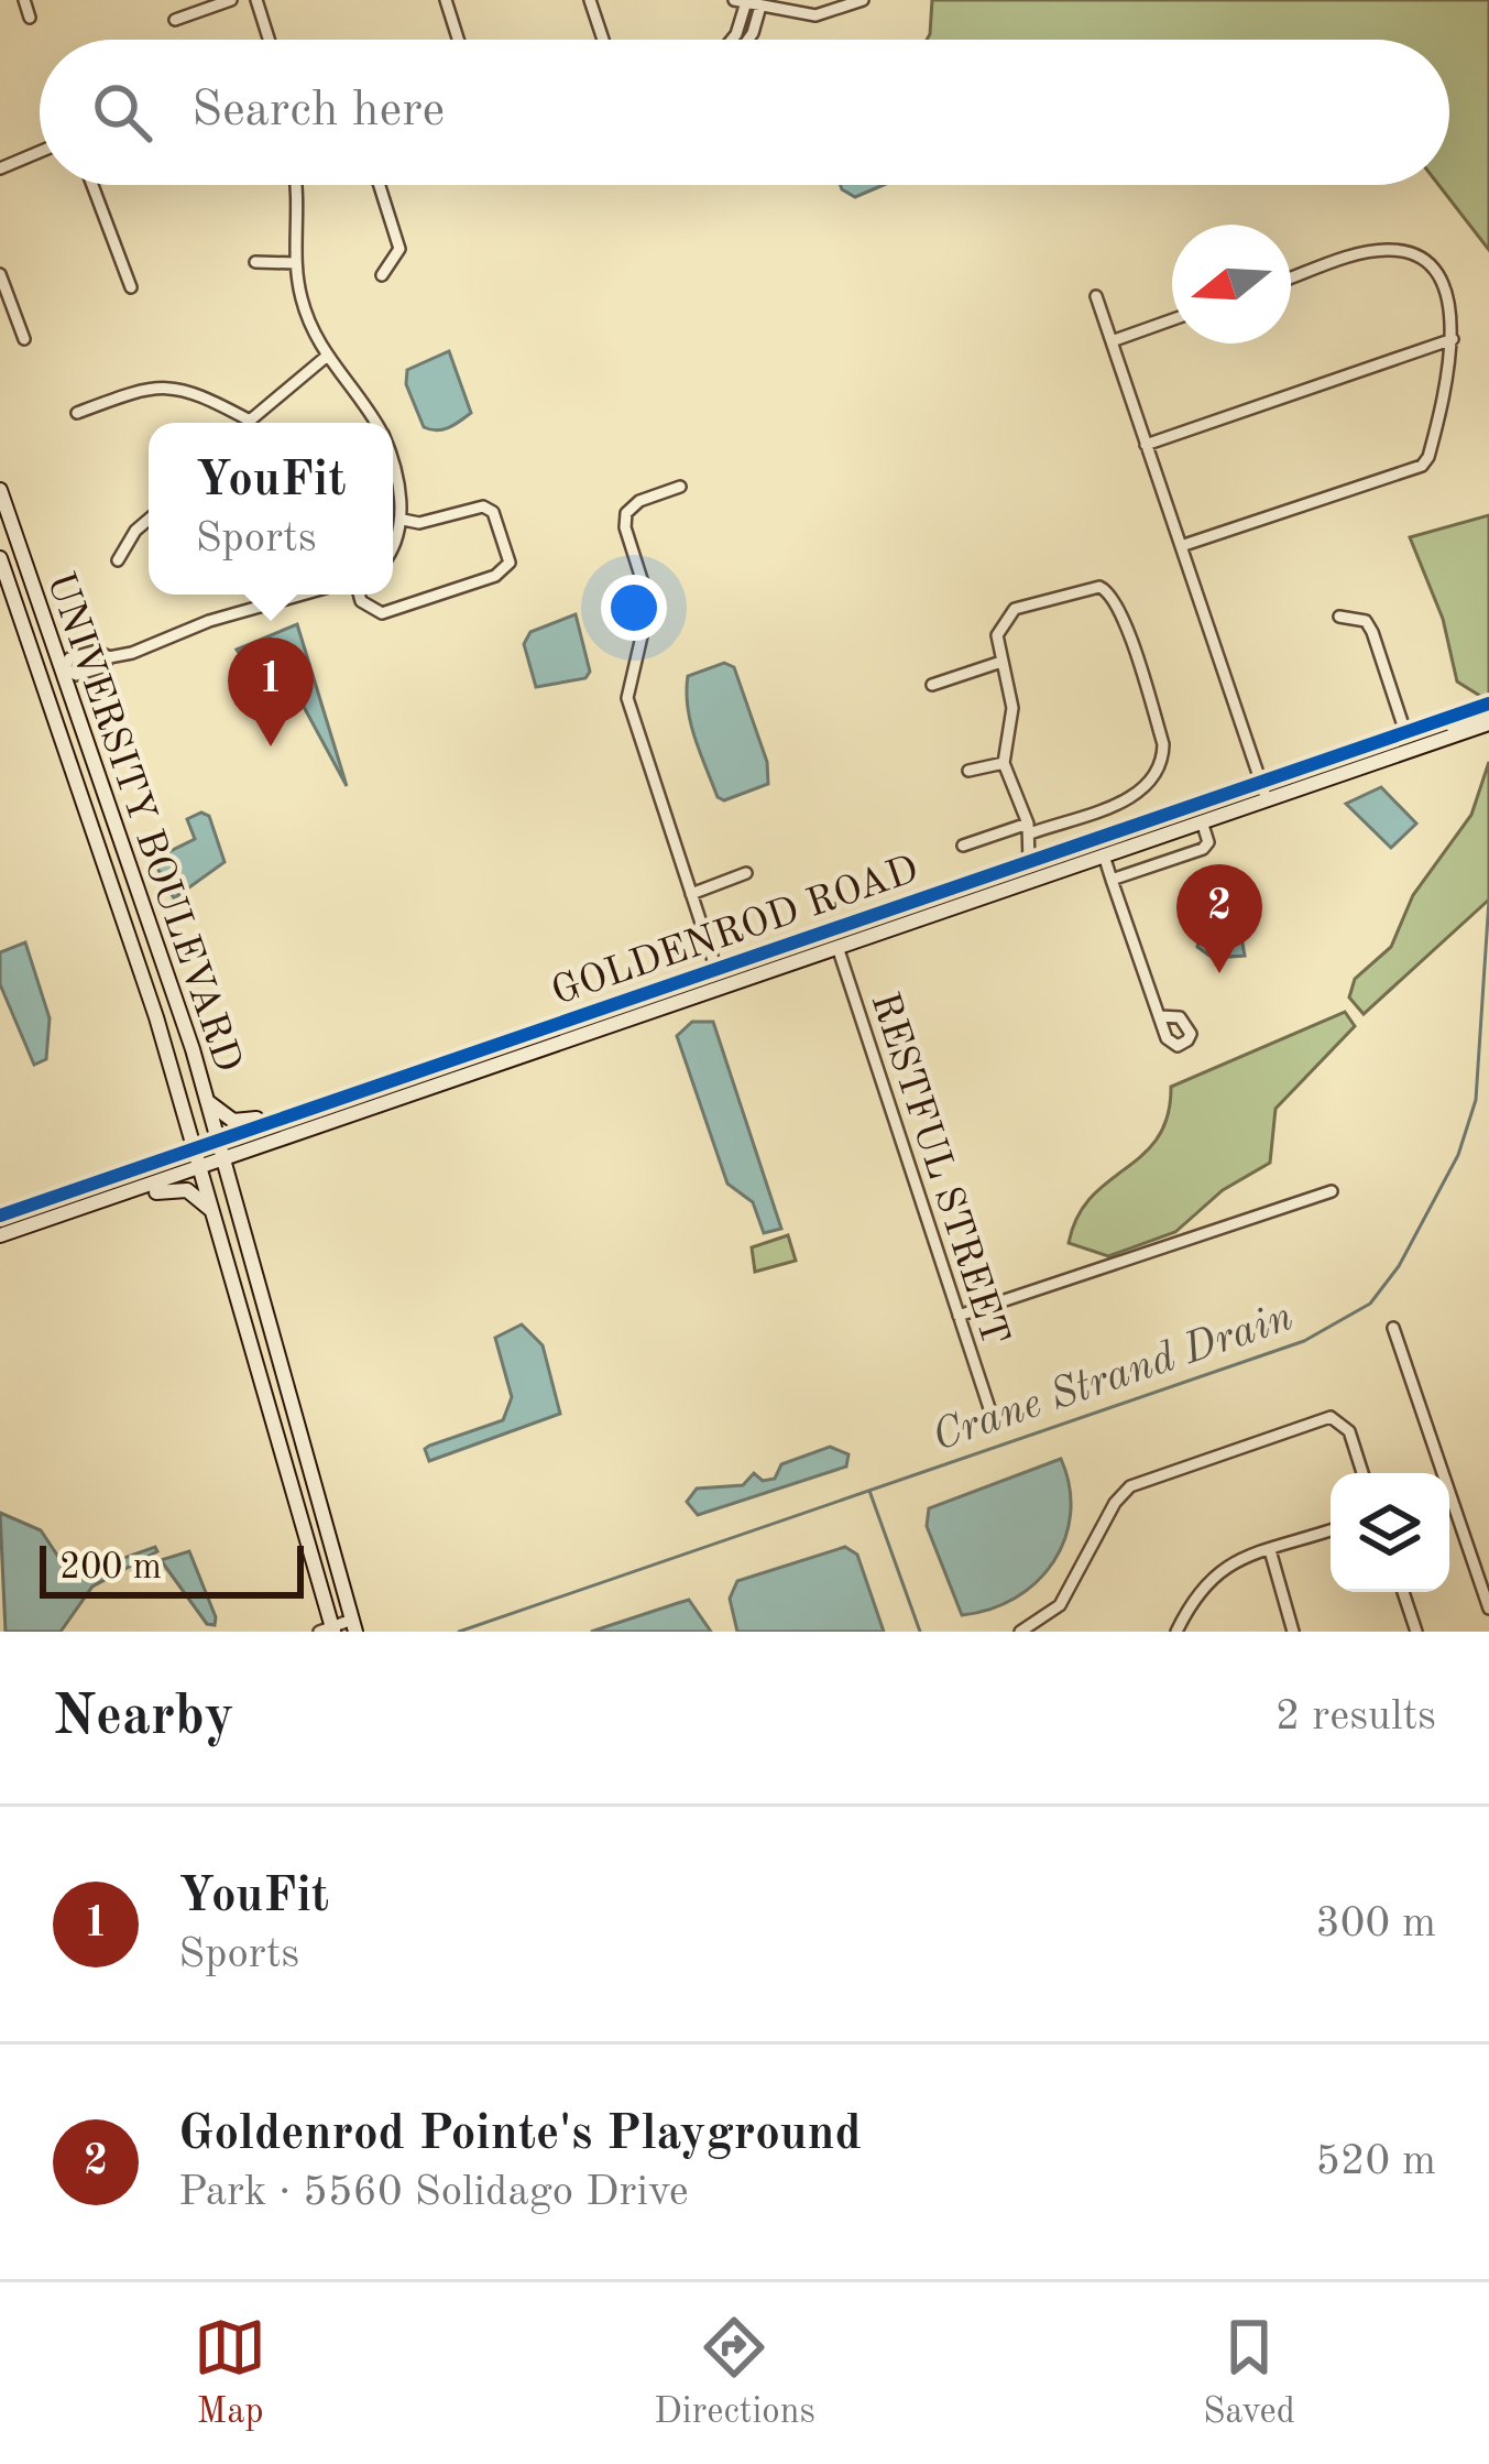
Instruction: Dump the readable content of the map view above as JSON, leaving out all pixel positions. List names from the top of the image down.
{
  "streets": {
    "main road": ["UNIVERSITY BOULEVARD", "GOLDENROD ROAD"],
    "street": ["RESTFUL STREET"]
  },
  "crossings": [
    ["UNIVERSITY BOULEVARD", "GOLDENROD ROAD"],
    ["GOLDENROD ROAD", "RESTFUL STREET"]
  ],
  "water": ["Crane Strand Drain"],
  "scale_bar": "200 m",
  "north": "left",
  "page": {
    "search": "Search here",
    "popup": ["YouFit", "Sports"],
    "pins": ["1", "2"],
    "scale": "200 m",
    "heading": ["Nearby", "2 results"],
    "list": [
      {
        "mark": "1",
        "name": "YouFit",
        "note": "Sports",
        "value": "300 m"
      },
      {
        "mark": "2",
        "name": "Goldenrod Pointe's Playground",
        "note": "Park · 5560 Solidago Drive",
        "value": "520 m"
      }
    ],
    "nav": ["Map", "Directions", "Saved"]
  }
}
